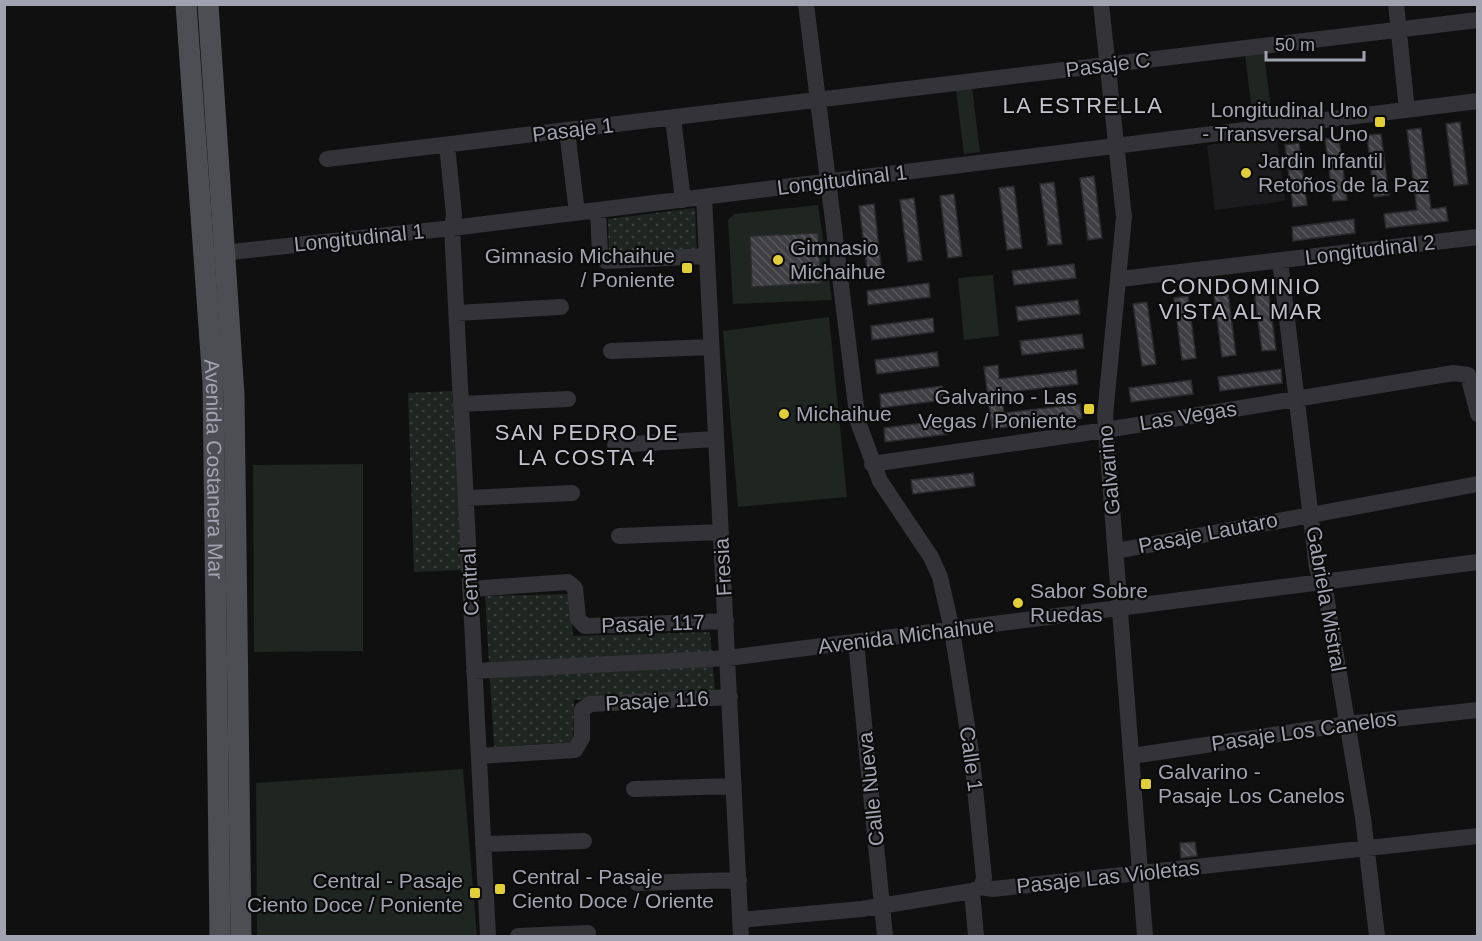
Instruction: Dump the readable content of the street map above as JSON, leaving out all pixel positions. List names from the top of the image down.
{
  "streets": {
    "main road": ["Avenida Costanera Mar"],
    "street": [
      "Pasaje C",
      "Pasaje 1",
      "Longitudinal 1",
      "Longitudinal 2",
      "Las Vegas",
      "Galvarino",
      "Pasaje Lautaro",
      "Fresia",
      "Central",
      "Gabriela Mistral",
      "Pasaje 117",
      "Avenida Michaihue",
      "Pasaje 116",
      "Pasaje Los Canelos",
      "Calle 1",
      "Calle Nueva",
      "Pasaje Las Violetas"
    ]
  },
  "crossings": [
    ["Pasaje C", "Pasaje 1"],
    ["Pasaje C", "Galvarino"],
    ["Pasaje C", "Calle 1"],
    ["Pasaje 1", "Central"],
    ["Pasaje 1", "Calle 1"],
    ["Longitudinal 1", "Avenida Costanera Mar"],
    ["Longitudinal 1", "Galvarino"],
    ["Longitudinal 1", "Fresia"],
    ["Longitudinal 1", "Central"],
    ["Longitudinal 1", "Calle 1"],
    ["Longitudinal 2", "Galvarino"],
    ["Longitudinal 2", "Gabriela Mistral"],
    ["Las Vegas", "Galvarino"],
    ["Las Vegas", "Gabriela Mistral"],
    ["Las Vegas", "Calle 1"],
    ["Galvarino", "Pasaje Lautaro"],
    ["Galvarino", "Avenida Michaihue"],
    ["Galvarino", "Pasaje Los Canelos"],
    ["Galvarino", "Pasaje Las Violetas"],
    ["Pasaje Lautaro", "Gabriela Mistral"],
    ["Fresia", "Pasaje 117"],
    ["Fresia", "Avenida Michaihue"],
    ["Fresia", "Pasaje 116"],
    ["Fresia", "Pasaje Las Violetas"],
    ["Central", "Pasaje 117"],
    ["Central", "Avenida Michaihue"],
    ["Central", "Pasaje 116"],
    ["Gabriela Mistral", "Avenida Michaihue"],
    ["Gabriela Mistral", "Pasaje Los Canelos"],
    ["Gabriela Mistral", "Pasaje Las Violetas"],
    ["Avenida Michaihue", "Calle 1"],
    ["Avenida Michaihue", "Calle Nueva"],
    ["Calle 1", "Pasaje Las Violetas"],
    ["Calle Nueva", "Pasaje Las Violetas"]
  ],
  "districts": ["LA ESTRELLA", "CONDOMINIO VISTA AL MAR", "SAN PEDRO DE LA COSTA 4"],
  "places": {
    "transit": [
      "Longitudinal Uno - Transversal Uno",
      "Gimnasio Michaihue / Poniente",
      "Galvarino - Las Vegas / Poniente",
      "Galvarino - Pasaje Los Canelos",
      "Central - Pasaje Ciento Doce / Oriente",
      "Central - Pasaje Ciento Doce / Poniente"
    ],
    "other": [
      "Jardin Infantil Retoños de la Paz",
      "Gimnasio Michaihue",
      "Michaihue",
      "Sabor Sobre Ruedas"
    ]
  },
  "scale_bar": "50 m"
}
